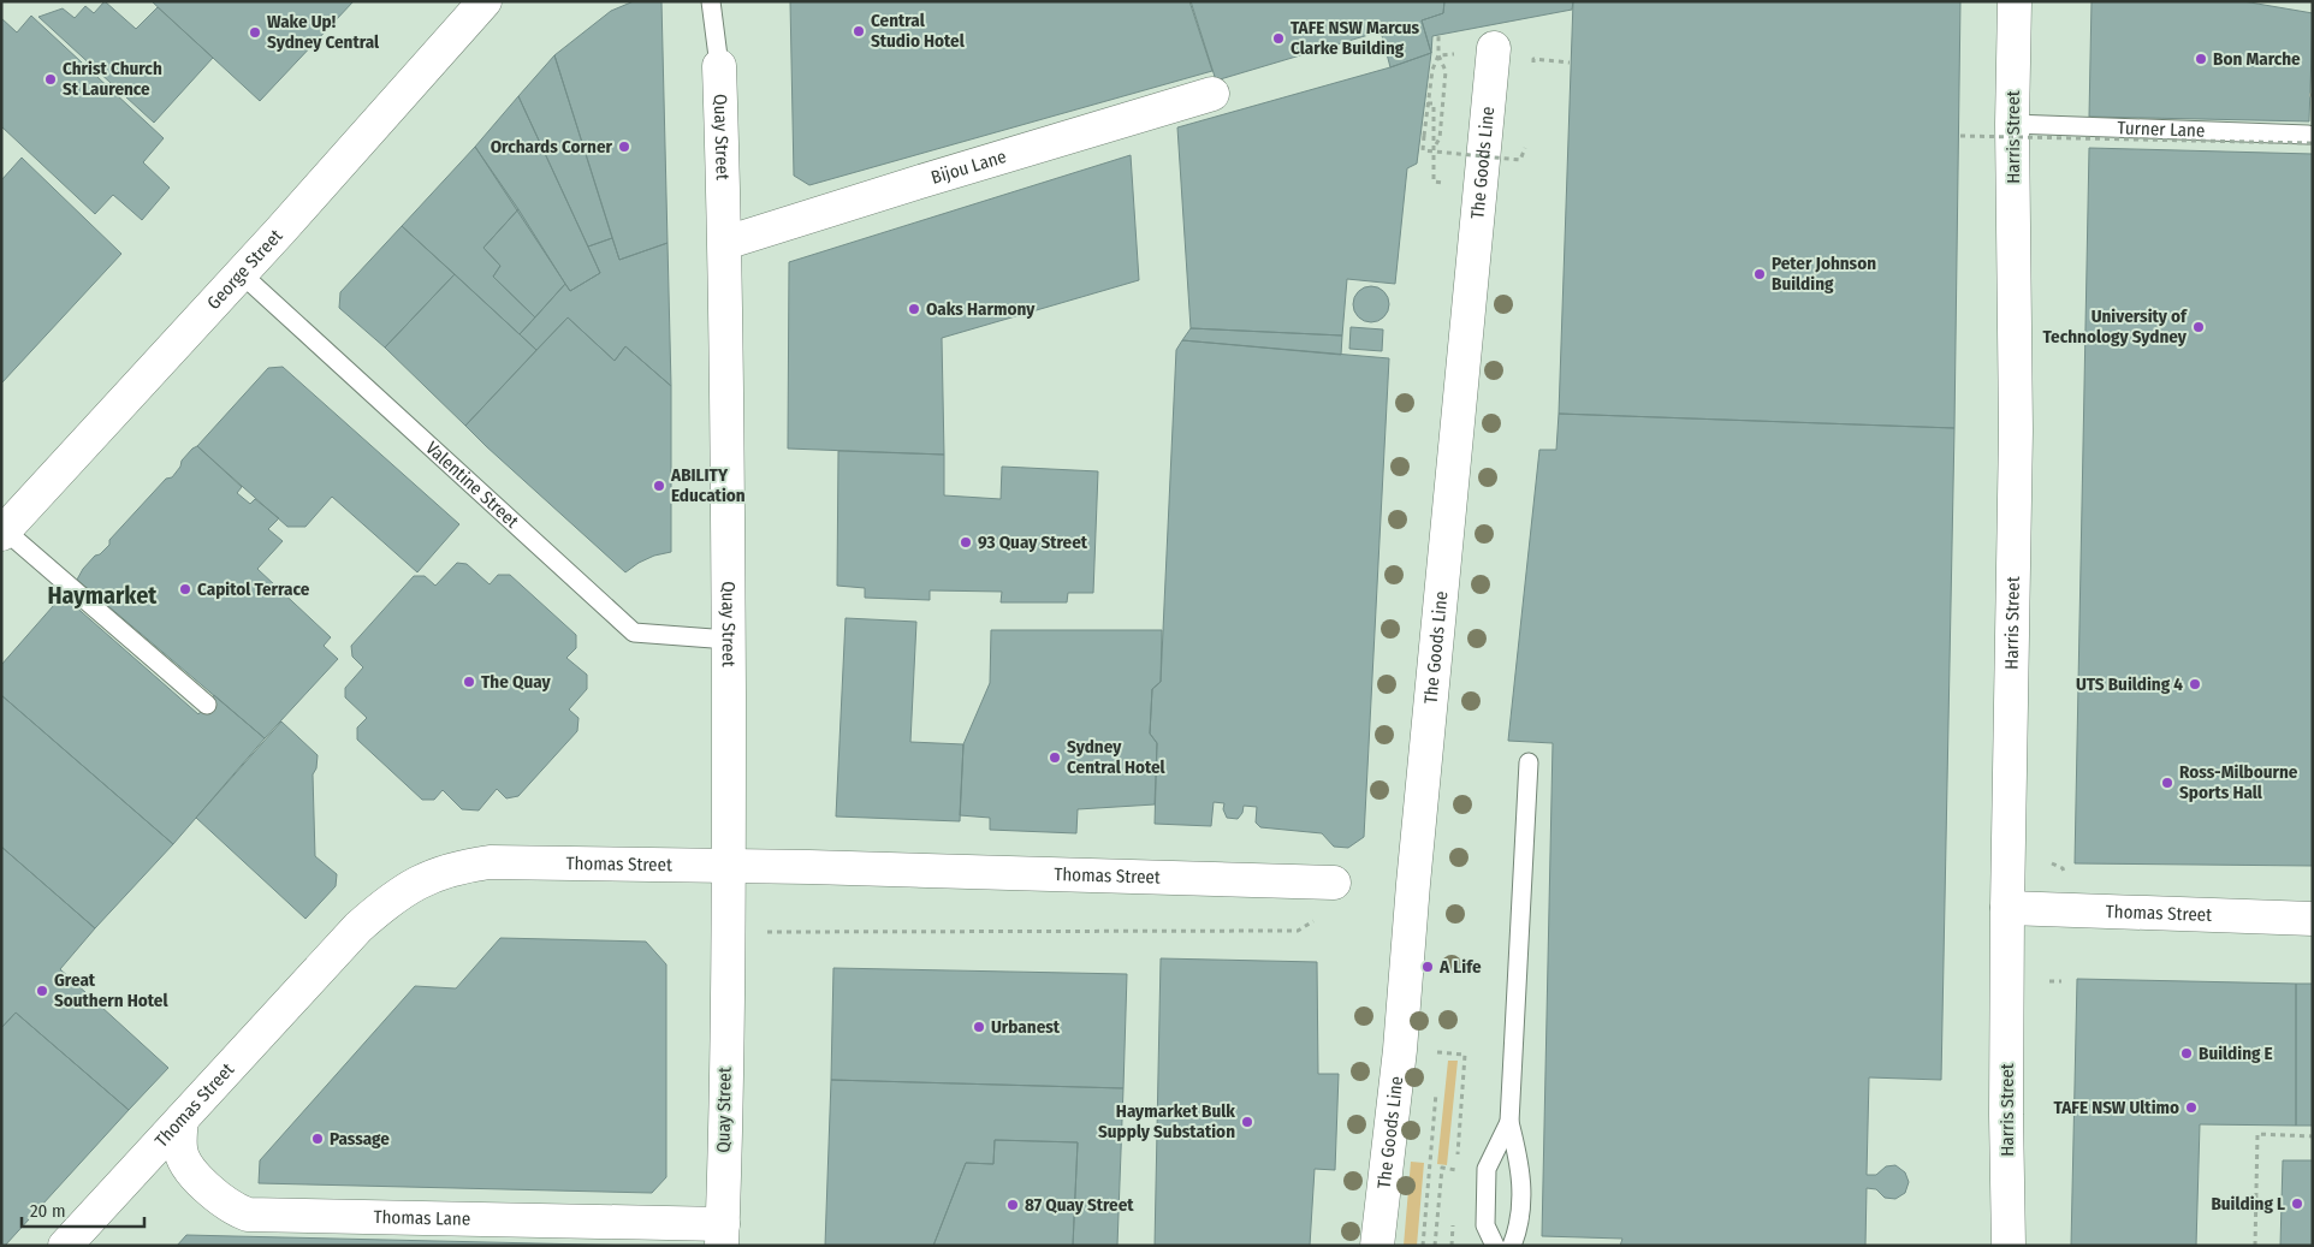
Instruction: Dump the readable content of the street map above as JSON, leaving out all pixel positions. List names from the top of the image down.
{
  "streets": {
    "street": [
      "Quay Street",
      "Harris Street",
      "The Goods Line",
      "Bijou Lane",
      "George Street",
      "Thomas Street",
      "Thomas Lane"
    ],
    "lane": ["Turner Lane", "Valentine Street"]
  },
  "crossings": [
    ["Turner Lane", "Harris Street"],
    ["Quay Street", "Bijou Lane"],
    ["Quay Street", "Valentine Street"],
    ["Quay Street", "Thomas Street"],
    ["Quay Street", "Thomas Lane"],
    ["Harris Street", "Thomas Street"],
    ["George Street", "Valentine Street"],
    ["Thomas Street", "Thomas Lane"]
  ],
  "districts": ["Haymarket"],
  "places": [
    "Central Studio Hotel",
    "Wake Up! Sydney Central",
    "TAFE NSW Marcus Clarke Building",
    "Bon Marche",
    "Christ Church St Laurence",
    "Orchards Corner",
    "Peter Johnson Building",
    "Oaks Harmony",
    "University of Technology Sydney",
    "ABILITY Education",
    "93 Quay Street",
    "Capitol Terrace",
    "The Quay",
    "UTS Building 4",
    "Sydney Central Hotel",
    "Ross-Milbourne Sports Hall",
    "A Life",
    "Great Southern Hotel",
    "Urbanest",
    "Building E",
    "TAFE NSW Ultimo",
    "Haymarket Bulk Supply Substation",
    "Passage",
    "Building L",
    "87 Quay Street"
  ],
  "scale_bar": "20 m"
}
